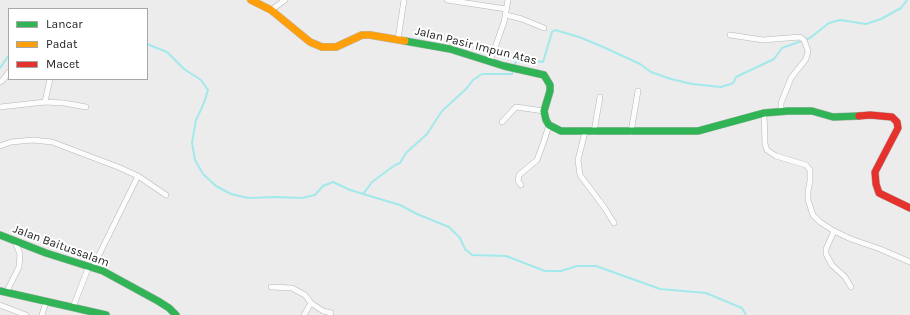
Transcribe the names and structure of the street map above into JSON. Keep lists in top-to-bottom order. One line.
{"streets":{"street":["Jalan Pasir Impun Atas","Jalan Baitussalam"]},"legend":["Lancar","Padat","Macet"]}
